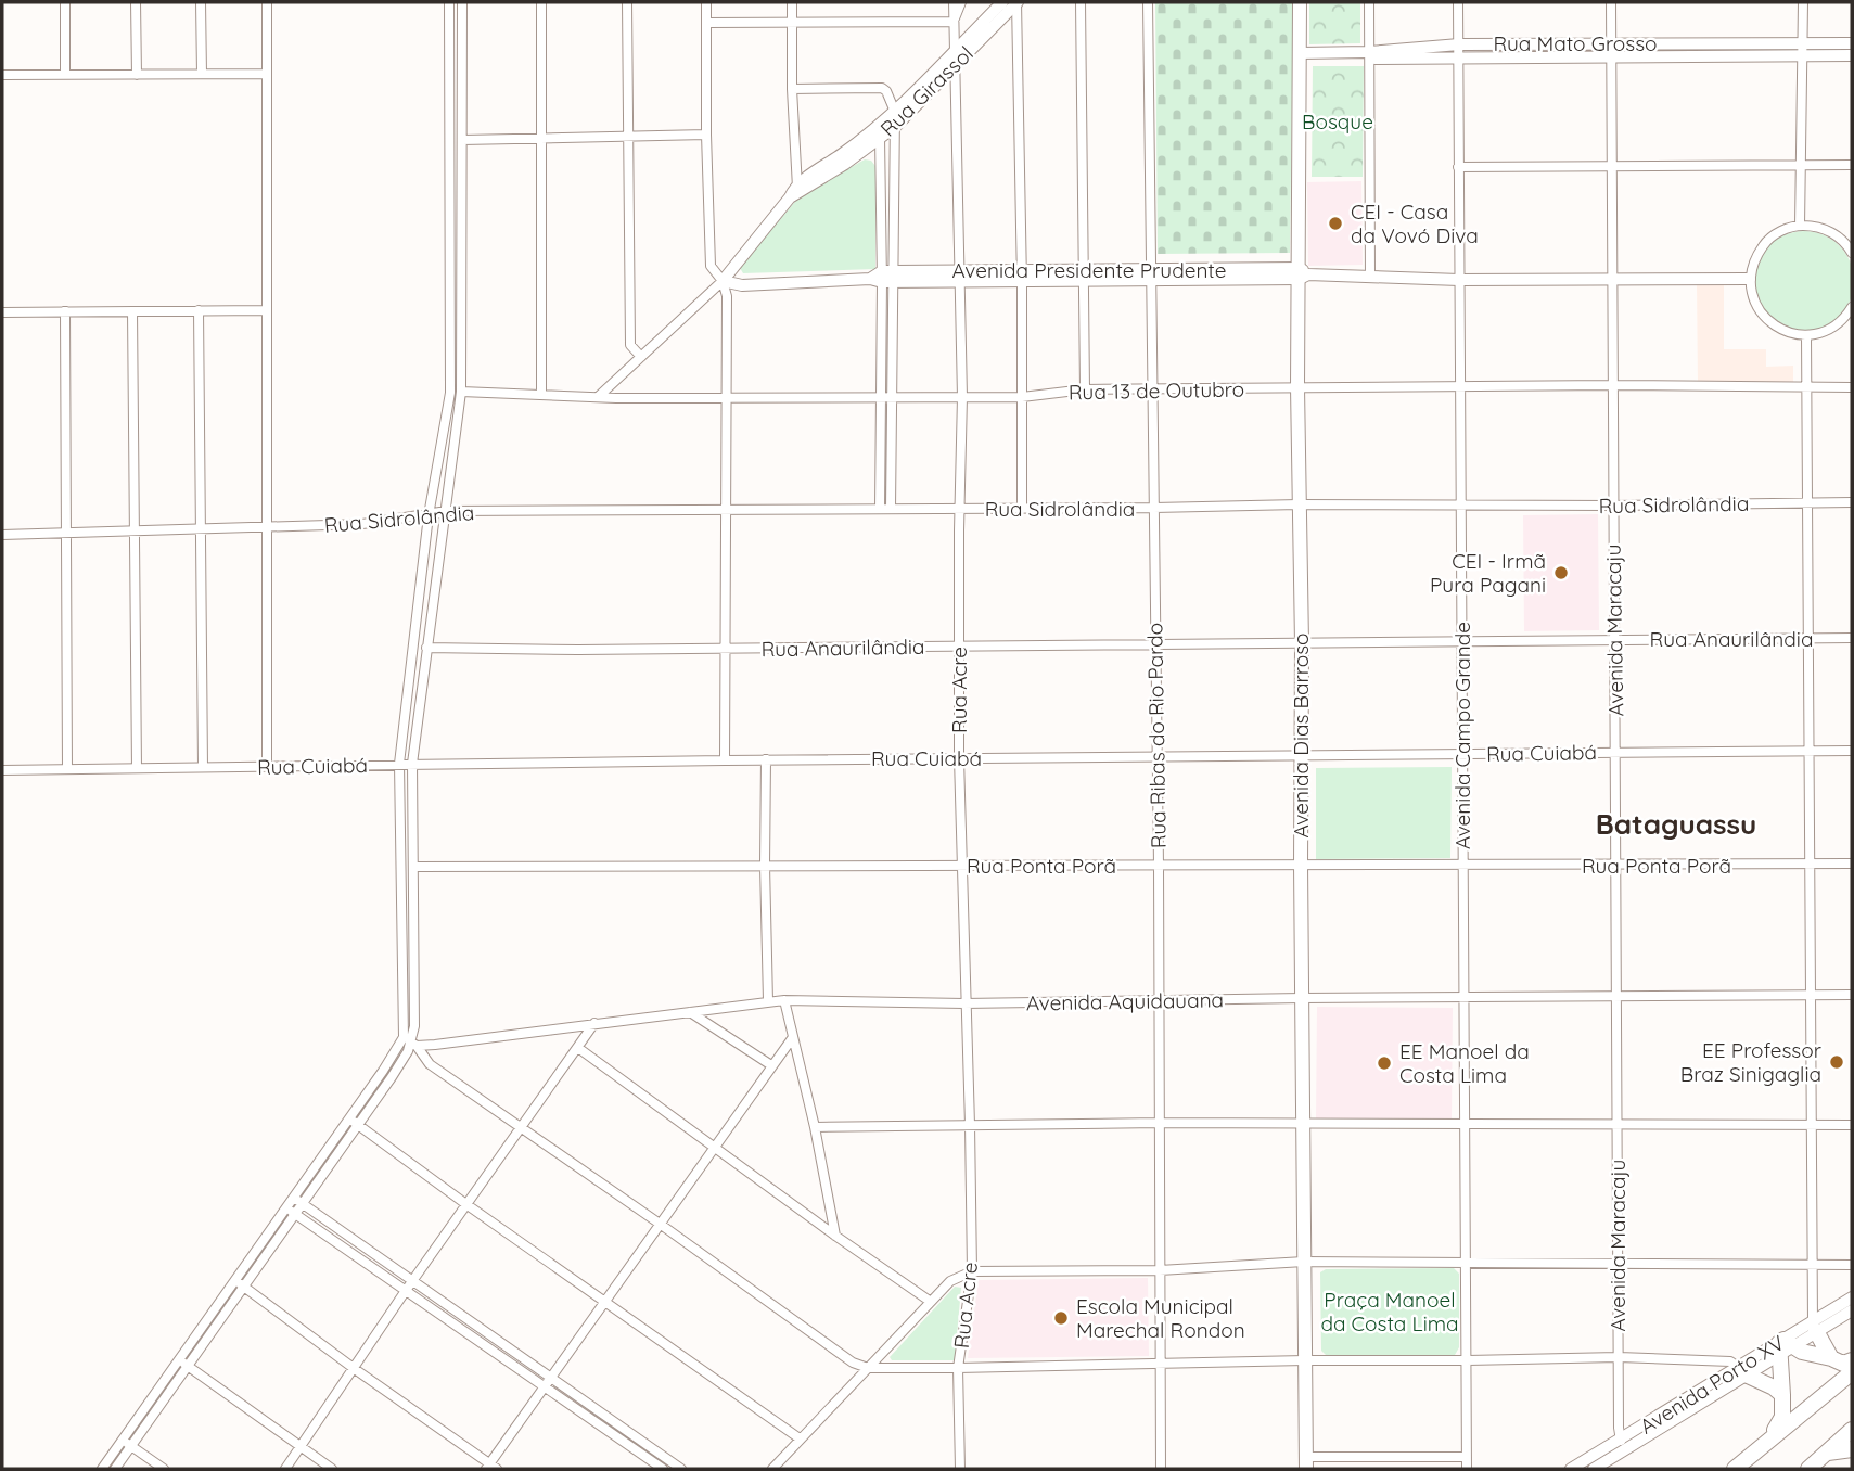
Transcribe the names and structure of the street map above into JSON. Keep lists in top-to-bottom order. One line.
{"streets":{"main road":["Avenida Dias Barroso"],"street":["Rua Mato Grosso","Rua Girassol","Avenida Presidente Prudente","Rua 13 de Outubro","Rua Sidrolândia","Avenida Maracaju","Rua Anaurilândia","Rua Acre","Rua Ribas do Rio Pardo","Avenida Campo Grande","Rua Cuiabá","Rua Ponta Porã","Avenida Aquidauana","Avenida Porto XV"]},"crossings":[["Rua Mato Grosso","Avenida Maracaju"],["Rua Mato Grosso","Avenida Dias Barroso"],["Rua Mato Grosso","Avenida Campo Grande"],["Rua Girassol","Avenida Presidente Prudente"],["Rua Girassol","Rua 13 de Outubro"],["Rua Girassol","Rua Acre"],["Avenida Presidente Prudente","Avenida Maracaju"],["Avenida Presidente Prudente","Rua Acre"],["Avenida Presidente Prudente","Rua Ribas do Rio Pardo"],["Avenida Presidente Prudente","Avenida Dias Barroso"],["Avenida Presidente Prudente","Avenida Campo Grande"],["Rua 13 de Outubro","Avenida Maracaju"],["Rua 13 de Outubro","Rua Acre"],["Rua 13 de Outubro","Rua Ribas do Rio Pardo"],["Rua 13 de Outubro","Avenida Dias Barroso"],["Rua 13 de Outubro","Avenida Campo Grande"],["Rua Sidrolândia","Avenida Maracaju"],["Rua Sidrolândia","Rua Acre"],["Rua Sidrolândia","Rua Ribas do Rio Pardo"],["Rua Sidrolândia","Avenida Dias Barroso"],["Rua Sidrolândia","Avenida Campo Grande"],["Avenida Maracaju","Rua Anaurilândia"],["Avenida Maracaju","Rua Cuiabá"],["Avenida Maracaju","Rua Ponta Porã"],["Avenida Maracaju","Avenida Aquidauana"],["Avenida Maracaju","Avenida Porto XV"],["Rua Anaurilândia","Rua Acre"],["Rua Anaurilândia","Rua Ribas do Rio Pardo"],["Rua Anaurilândia","Avenida Dias Barroso"],["Rua Anaurilândia","Avenida Campo Grande"],["Rua Acre","Rua Cuiabá"],["Rua Acre","Rua Ponta Porã"],["Rua Acre","Avenida Aquidauana"],["Rua Ribas do Rio Pardo","Rua Cuiabá"],["Rua Ribas do Rio Pardo","Rua Ponta Porã"],["Rua Ribas do Rio Pardo","Avenida Aquidauana"],["Avenida Dias Barroso","Rua Cuiabá"],["Avenida Dias Barroso","Rua Ponta Porã"],["Avenida Dias Barroso","Avenida Aquidauana"],["Avenida Campo Grande","Rua Cuiabá"],["Avenida Campo Grande","Rua Ponta Porã"],["Avenida Campo Grande","Avenida Aquidauana"]],"districts":["Bataguassu"],"parks":["Bosque","Praça Manoel da Costa Lima"],"places":["CEI - Casa da Vovó Diva","CEI - Irmã Pura Pagani","EE Professor Braz Sinigaglia","EE Manoel da Costa Lima","Escola Municipal Marechal Rondon"]}
